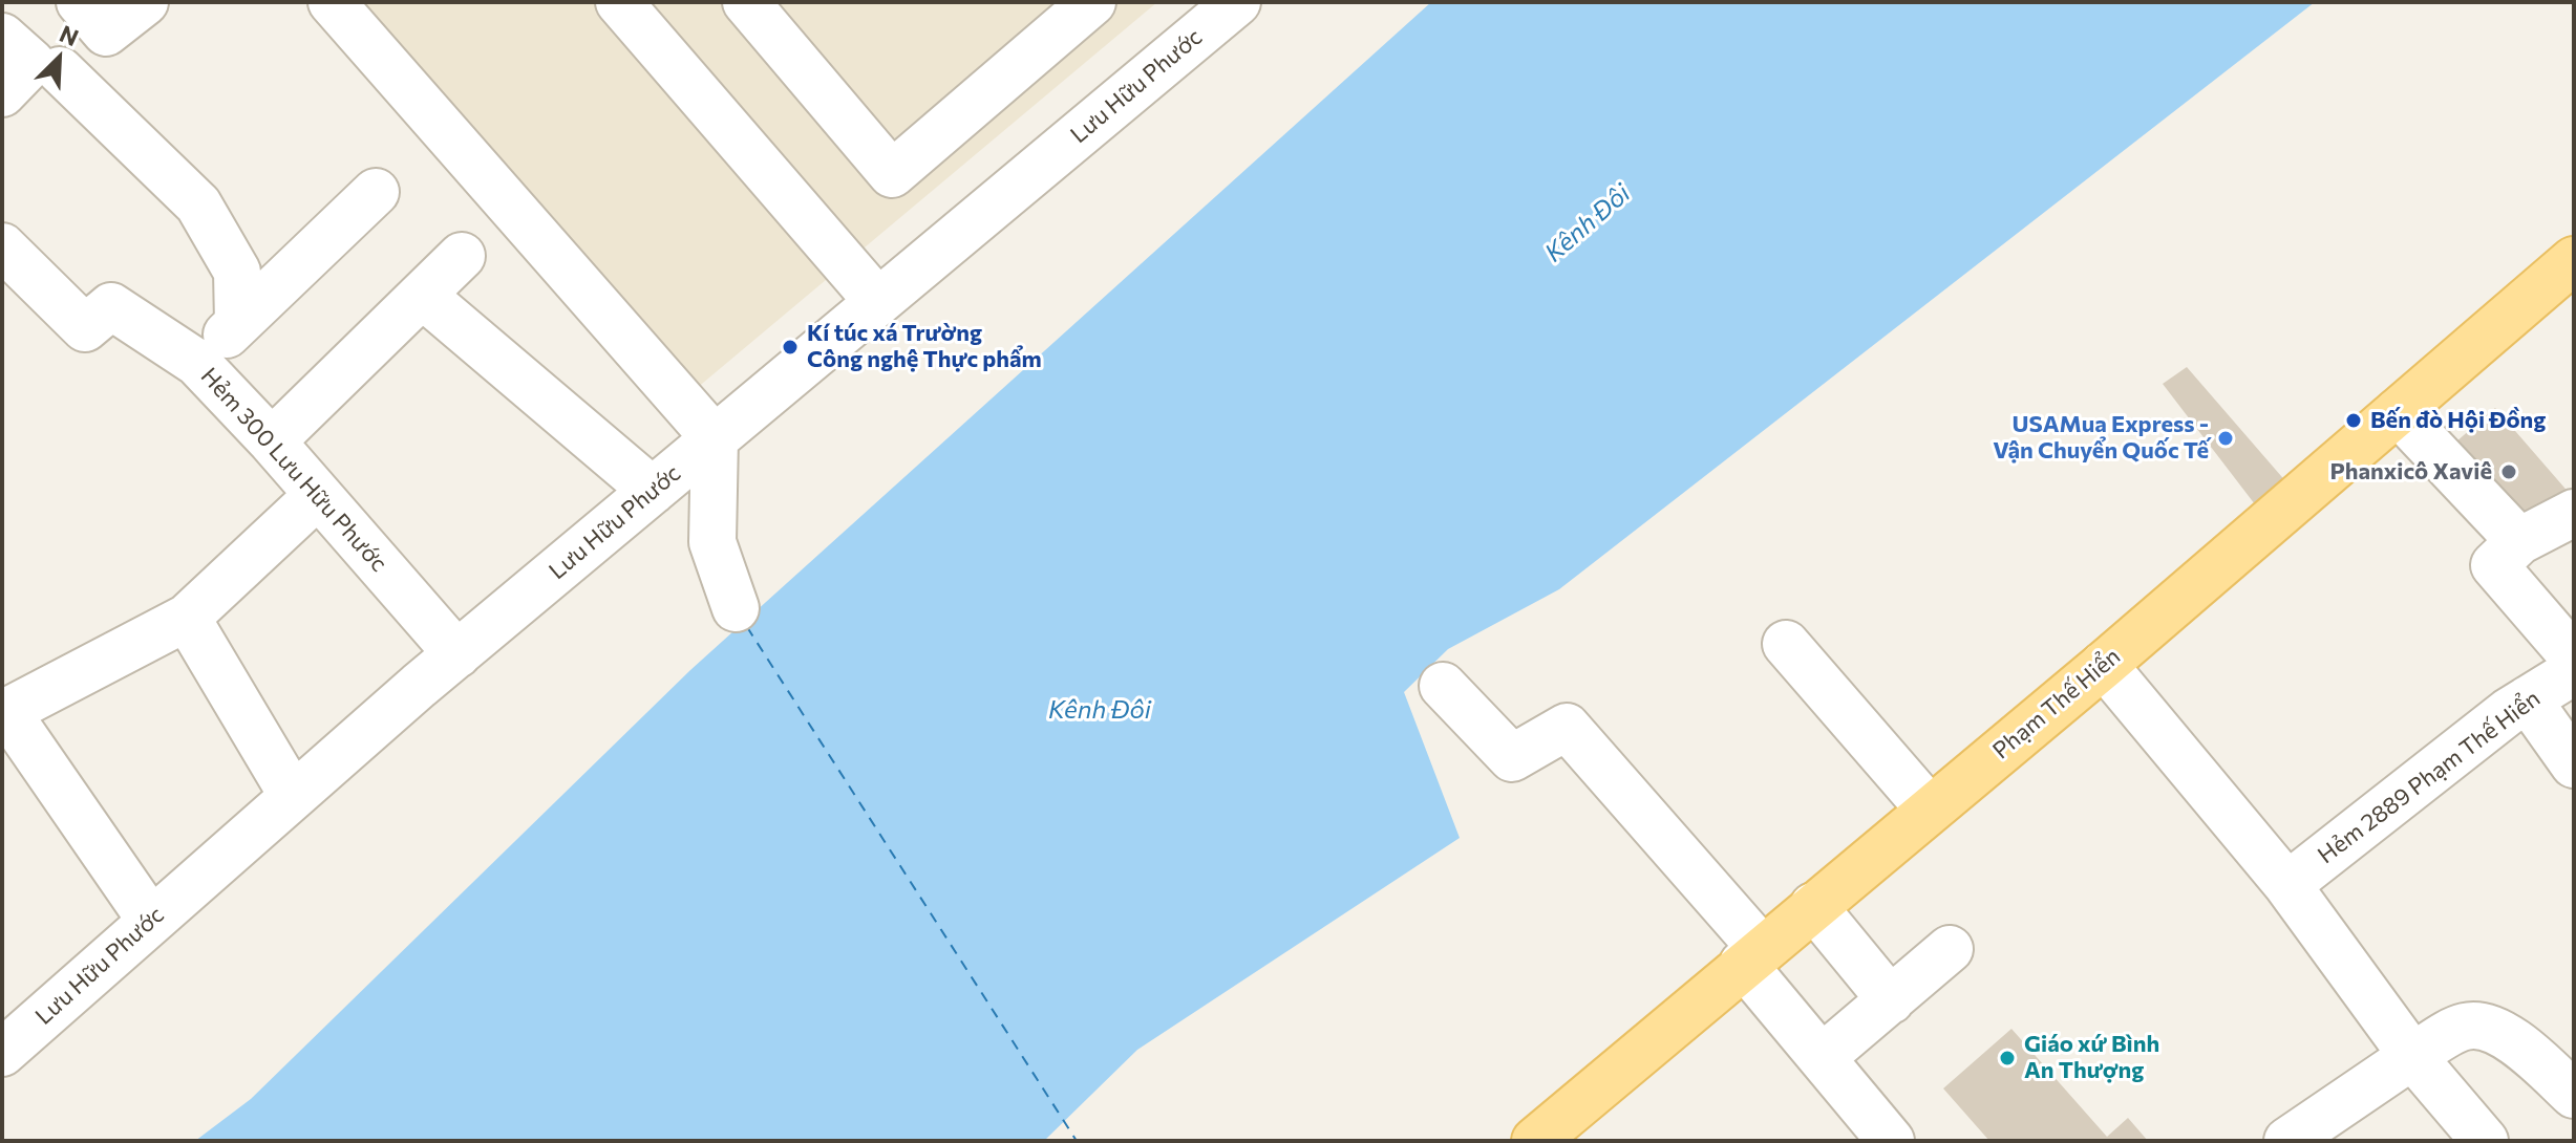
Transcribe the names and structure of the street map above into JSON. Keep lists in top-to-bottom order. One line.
{"streets":{"main road":["Phạm Thế Hiển"],"street":["Lưu Hữu Phước","Hẻm 300 Lưu Hữu Phước","Hẻm 2889 Phạm Thế Hiển"]},"crossings":[["Lưu Hữu Phước","Hẻm 300 Lưu Hữu Phước"]],"water":["Kênh Đôi"],"places":["Kí túc xá Trường Công nghệ Thực phẩm","Bến đò Hội Đồng","USAMua Express - Vận Chuyển Quốc Tế","Phanxicô Xaviê","Giáo xứ Bình An Thượng"],"north":"top right"}
